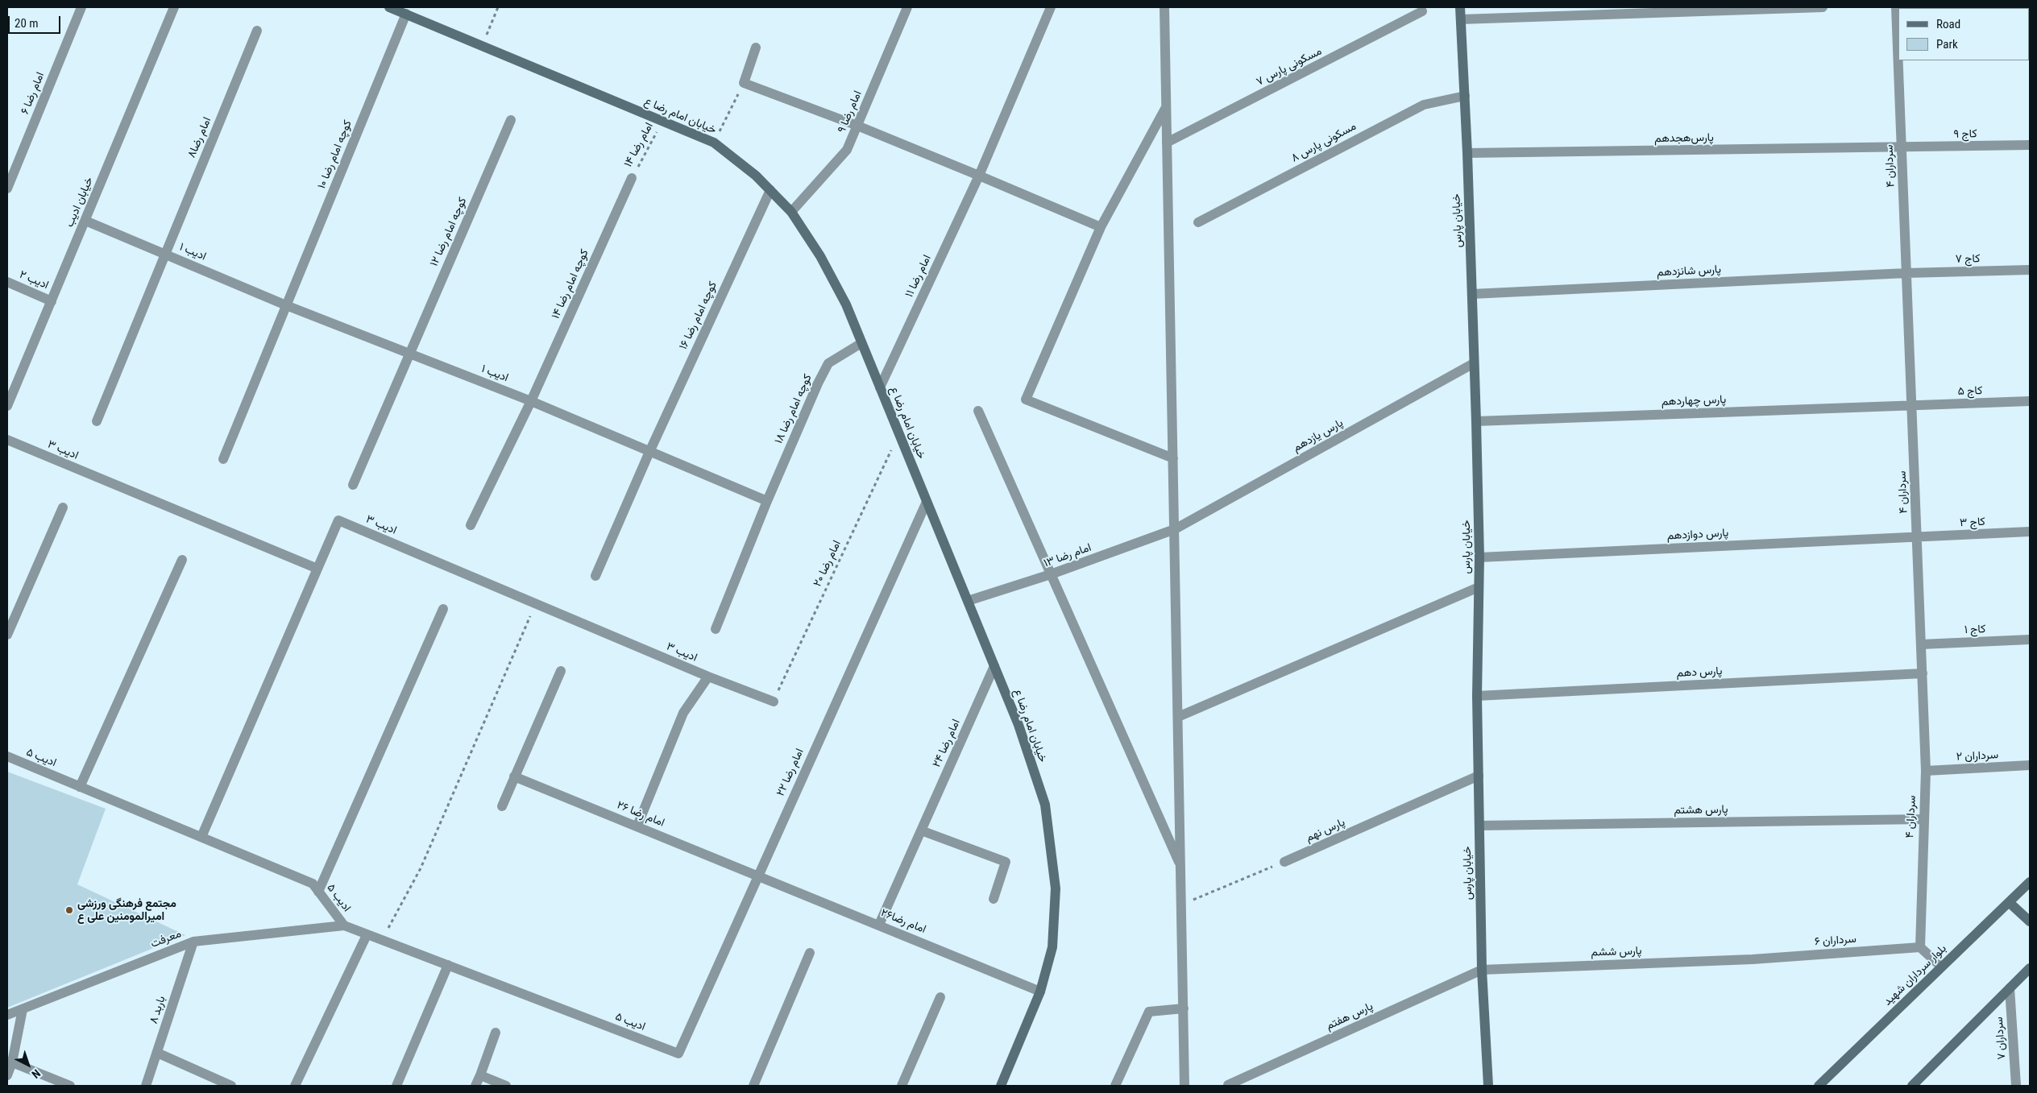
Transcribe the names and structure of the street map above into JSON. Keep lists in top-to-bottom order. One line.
{"streets":{"main road":["خیابان امام رضا ع","خیابان پارس","بلوار سرداران شهید"],"street":["مسکونی ‌پارس ۷","امام رضا ۶","امام رضا ۹","کاج ۹","امام رضا۸","پارس‌‌هجدهم","مسکونی پارس ۸","کوچه امام رضا ۱۰","سرداران ۴","خیابان ادیب","کوچه امام رضا ۱۲","ادیب ۱","کاج ۷","پارس‌‌ شانزدهم","امام رضا ۱۱","ادیب ۲","کوچه امام رضا ۱۴","کوچه امام رضا ۱۶","کاج ۵","پارس‌‌ چهاردهم","کوچه امام رضا ۱۸","پارس‌‌ یازدهم","ادیب ۳","کاج ۳","پارس‌‌ دوازدهم","امام رضا ۱۳","کاج ۱","پارس‌‌ دهم","امام رضا ۲۴","سرداران ۲","ادیب ۵","امام رضا ۲۲","پارس‌‌ هشتم","امام رضا ۲۶","پارس‌‌ نهم","امام رضا۲۶","معرفت","سرداران ۶","پارس‌‌ ششم","باربد ۸","پارس‌‌ هفتم","سرداران ۷"],"path":["امام رضا ۱۴","امام رضا ۲۰"]},"crossings":[["امام رضا ۹","خیابان امام رضا ع"],["خیابان امام رضا ع","امام رضا ۱۴"],["خیابان امام رضا ع","کوچه امام رضا ۱۰"],["خیابان امام رضا ع","امام رضا ۱۱"],["خیابان امام رضا ع","کوچه امام رضا ۱۶"],["خیابان امام رضا ع","کوچه امام رضا ۱۸"],["خیابان امام رضا ع","امام رضا ۱۳"],["خیابان امام رضا ع","امام رضا ۲۰"],["خیابان امام رضا ع","امام رضا ۲۴"],["خیابان امام رضا ع","امام رضا ۲۲"],["خیابان امام رضا ع","امام رضا۲۶"],["کاج ۹","پارس‌‌هجدهم"],["کاج ۹","سرداران ۴"],["امام رضا۸","ادیب ۱"],["پارس‌‌هجدهم","سرداران ۴"],["پارس‌‌هجدهم","خیابان پارس"],["مسکونی پارس ۸","خیابان پارس"],["امام رضا ۱۴","کوچه امام رضا ۱۴"],["کوچه امام رضا ۱۰","ادیب ۱"],["سرداران ۴","کاج ۷"],["سرداران ۴","پارس‌‌ شانزدهم"],["سرداران ۴","کاج ۵"],["سرداران ۴","پارس‌‌ چهاردهم"],["سرداران ۴","کاج ۳"],["سرداران ۴","پارس‌‌ دوازدهم"],["سرداران ۴","کاج ۱"],["سرداران ۴","پارس‌‌ دهم"],["سرداران ۴","سرداران ۲"],["سرداران ۴","پارس‌‌ هشتم"],["سرداران ۴","سرداران ۶"],["خیابان ادیب","ادیب ۱"],["خیابان ادیب","ادیب ۲"],["خیابان پارس","پارس‌‌ شانزدهم"],["خیابان پارس","پارس‌‌ چهاردهم"],["خیابان پارس","پارس‌‌ یازدهم"],["خیابان پارس","پارس‌‌ دوازدهم"],["خیابان پارس","پارس‌‌ دهم"],["خیابان پارس","پارس‌‌ هشتم"],["خیابان پارس","پارس‌‌ نهم"],["خیابان پارس","پارس‌‌ ششم"],["خیابان پارس","پارس‌‌ هفتم"],["کوچه امام رضا ۱۲","ادیب ۱"],["ادیب ۱","کوچه امام رضا ۱۴"],["ادیب ۱","کوچه امام رضا ۱۶"],["ادیب ۱","کوچه امام رضا ۱۸"],["کاج ۷","پارس‌‌ شانزدهم"],["کاج ۵","پارس‌‌ چهاردهم"],["پارس‌‌ یازدهم","امام رضا ۱۳"],["ادیب ۳","امام رضا ۲۰"],["کاج ۳","پارس‌‌ دوازدهم"],["امام رضا ۲۴","امام رضا۲۶"],["ادیب ۵","امام رضا ۲۲"],["ادیب ۵","معرفت"],["امام رضا ۲۲","امام رضا ۲۶"],["امام رضا ۲۲","امام رضا۲۶"],["امام رضا ۲۶","امام رضا۲۶"],["معرفت","باربد ۸"],["سرداران ۶","پارس‌‌ ششم"],["پارس‌‌ ششم","پارس‌‌ هفتم"]],"places":["مجتمع فرهنگی ورزشی امیرالمومنین علی ‌ع"],"legend":["Road","Park"],"scale_bar":"20 m","north":"bottom right"}
